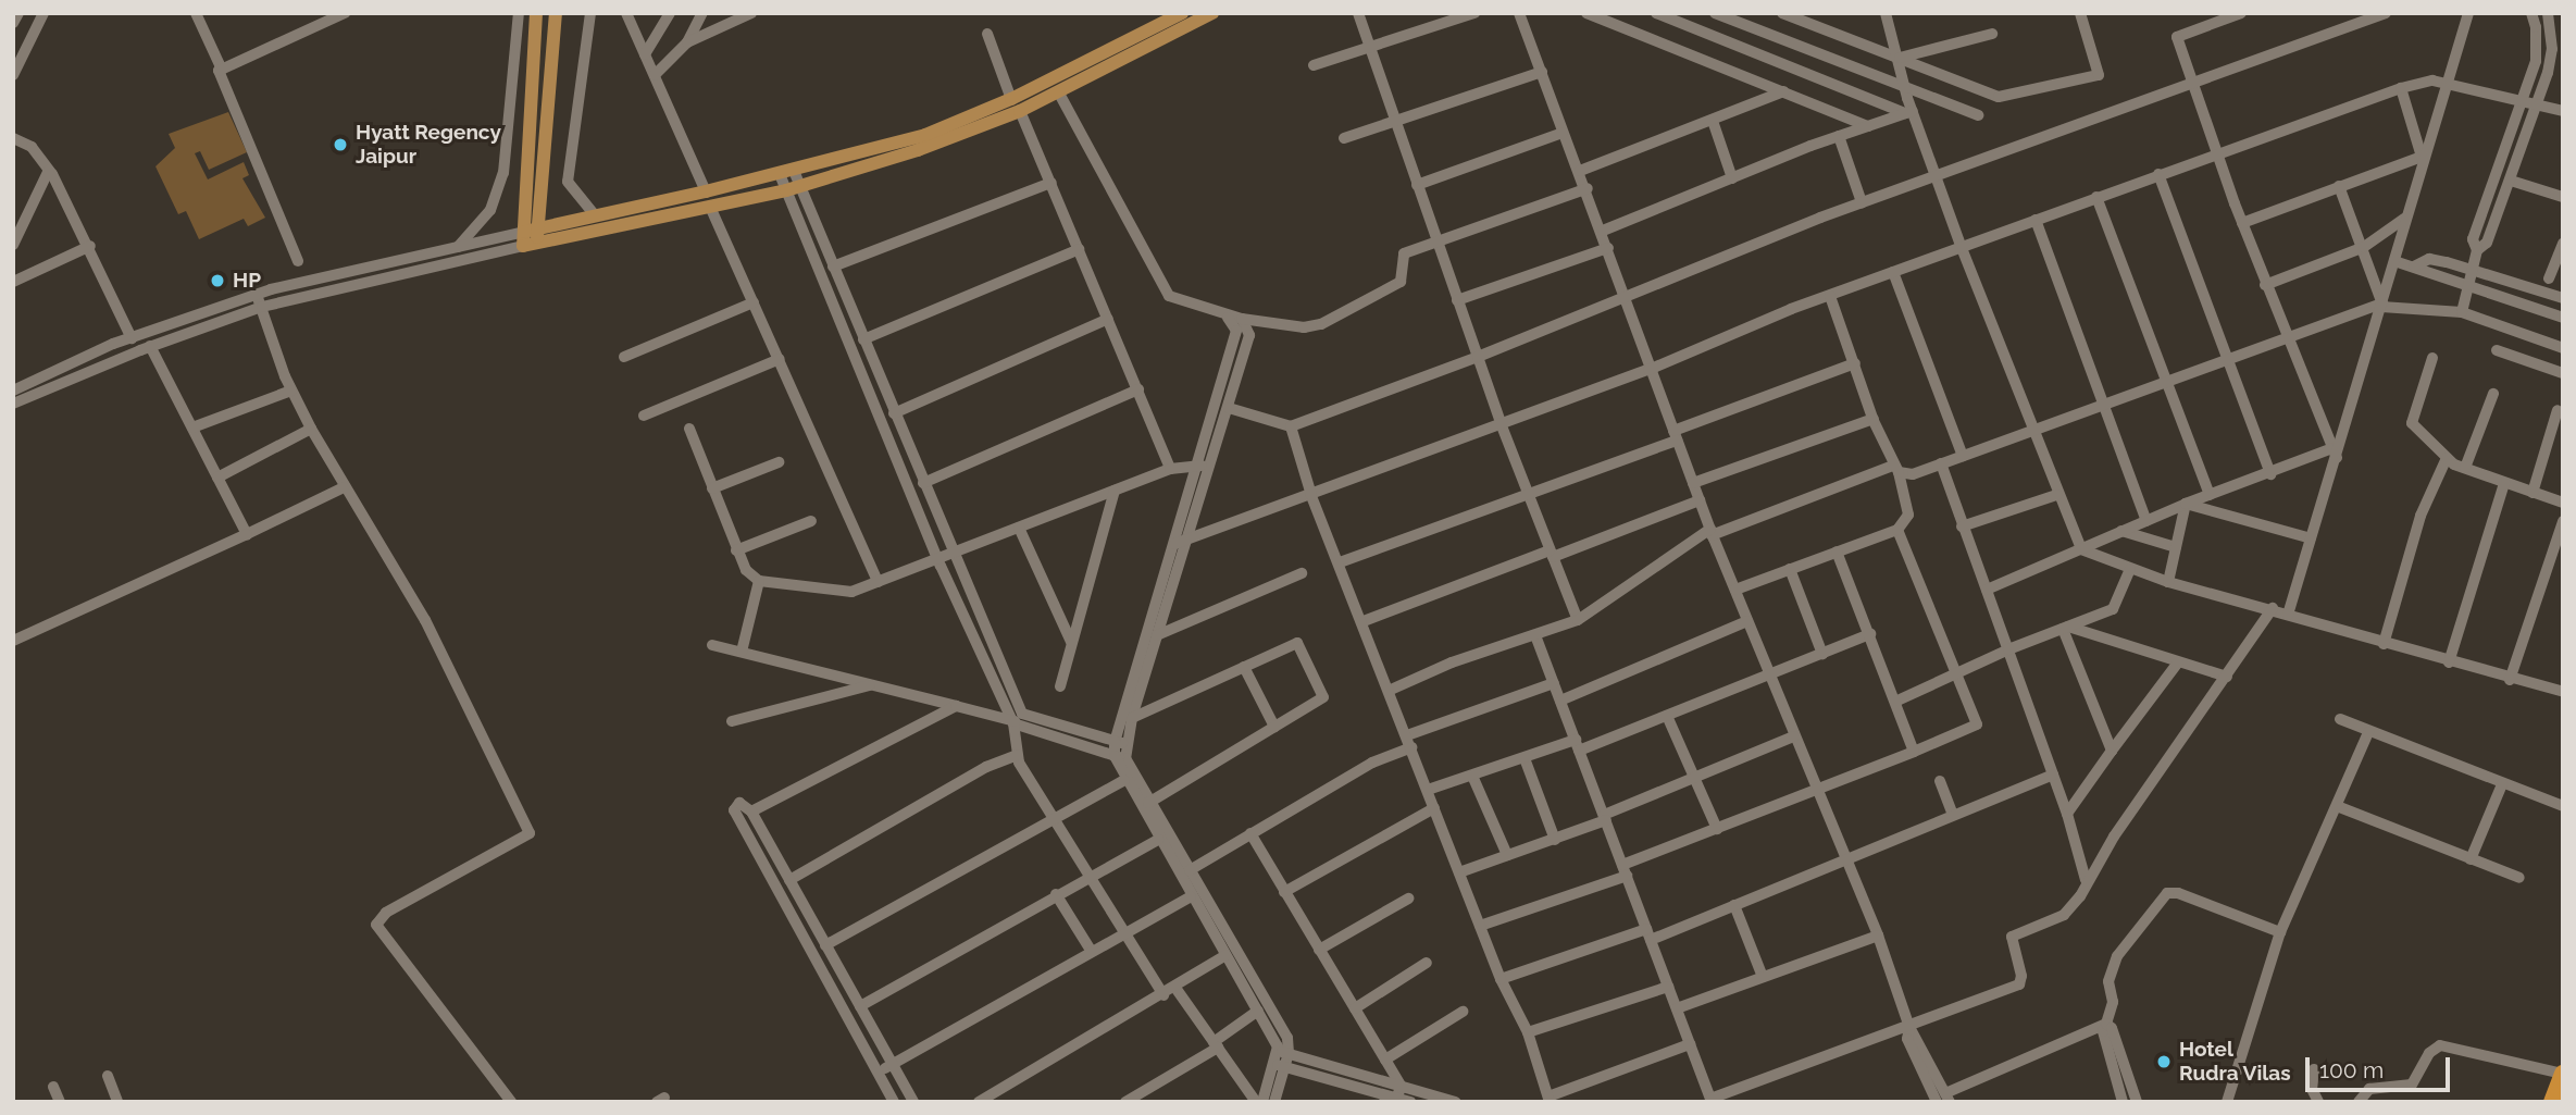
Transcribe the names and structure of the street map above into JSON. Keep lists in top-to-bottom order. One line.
{"places":["Hyatt Regency Jaipur","HP","Hotel Rudra Vilas"],"scale_bar":"100 m"}
